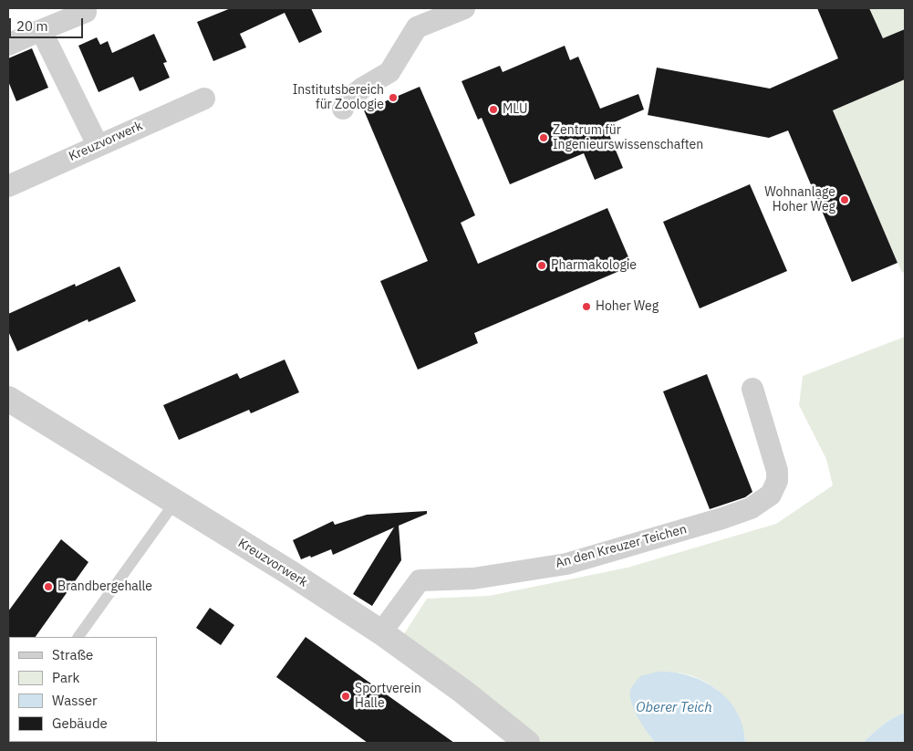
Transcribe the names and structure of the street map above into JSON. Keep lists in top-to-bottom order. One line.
{"streets":{"street":["Kreuzvorwerk","An den Kreuzer Teichen"]},"crossings":[["Kreuzvorwerk","An den Kreuzer Teichen"]],"water":["Oberer Teich"],"places":["Institutsbereich für Zoologie","MLU","Zentrum für Ingenieurswissenschaften","Wohnanlage Hoher Weg","Pharmakologie","Hoher Weg","Brandbergehalle","Sportverein Halle"],"legend":["Straße","Park","Wasser","Gebäude"],"scale_bar":"20 m"}
